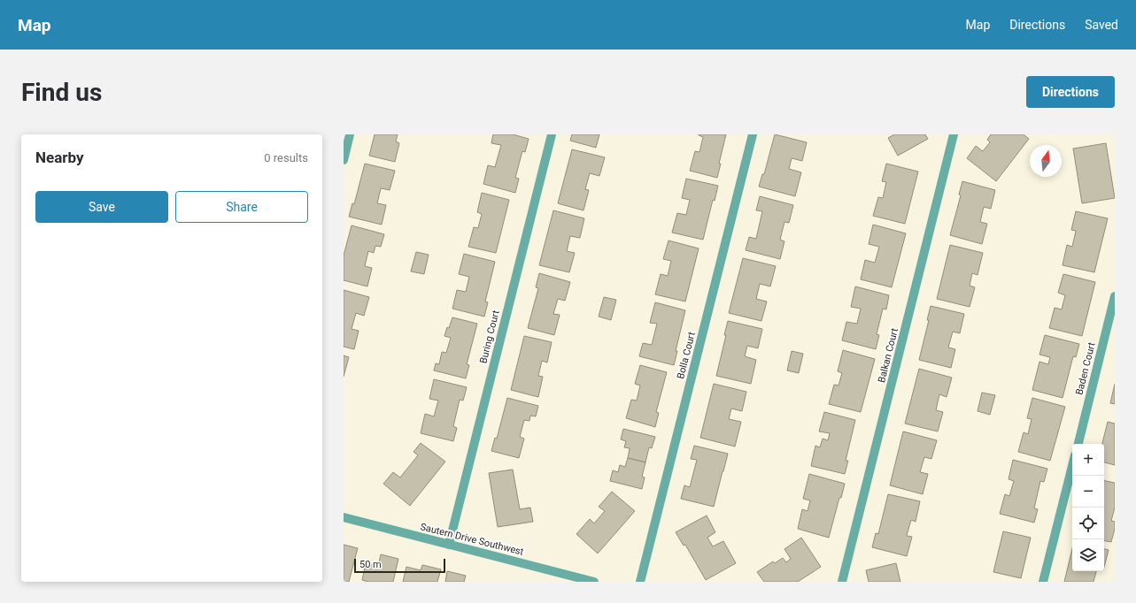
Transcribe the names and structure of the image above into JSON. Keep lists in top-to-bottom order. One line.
{"streets":{"street":["Buring Court","Bolla Court","Balkan Court","Baden Court","Sautern Drive Southwest"]},"crossings":[["Buring Court","Sautern Drive Southwest"]],"scale_bar":"50 m","north":"top","page":{"header":"Map","nav":["Map","Directions","Saved"],"buttons":["Directions",["Save","Share"]],"title":"Find us","heading":["Nearby","0 results"],"map_buttons":["+","−"],"scale":"50 m"}}
